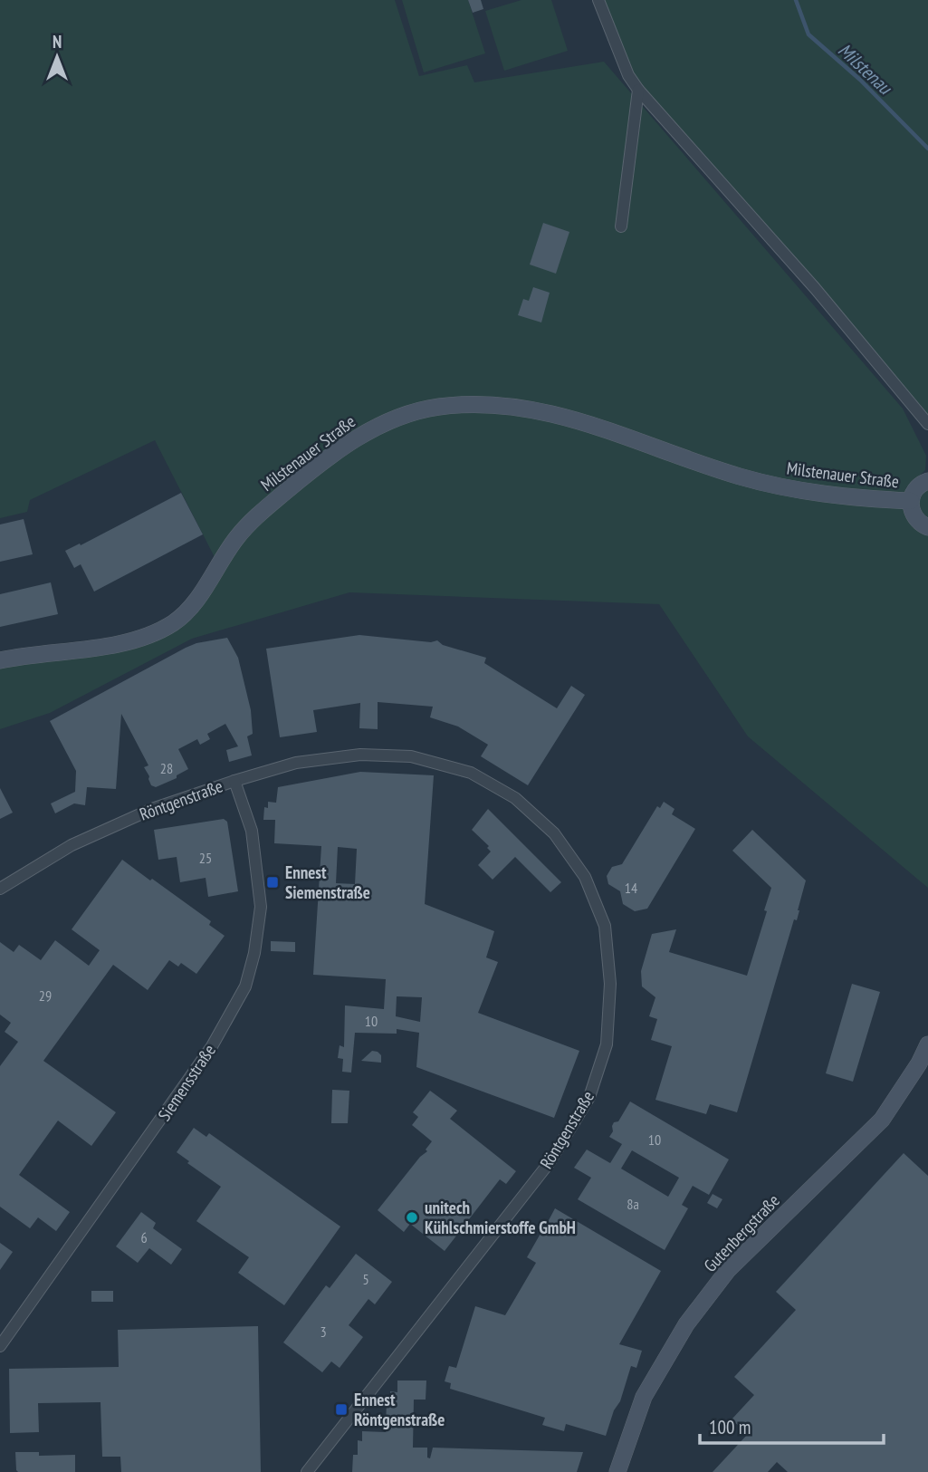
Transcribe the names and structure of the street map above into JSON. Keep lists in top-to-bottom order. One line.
{"streets":{"street":["Milstenauer Straße","Röntgenstraße","Siemensstraße","Gutenbergstraße"]},"crossings":[["Röntgenstraße","Siemensstraße"]],"water":["Milstenau"],"places":{"transit":["Ennest Siemenstraße","Ennest Röntgenstraße"],"other":["unitech Kühlschmierstoffe GmbH"]},"house_numbers":["28","25","14","29","10","10","8a","6","5","3"],"scale_bar":"100 m","north":"top"}
